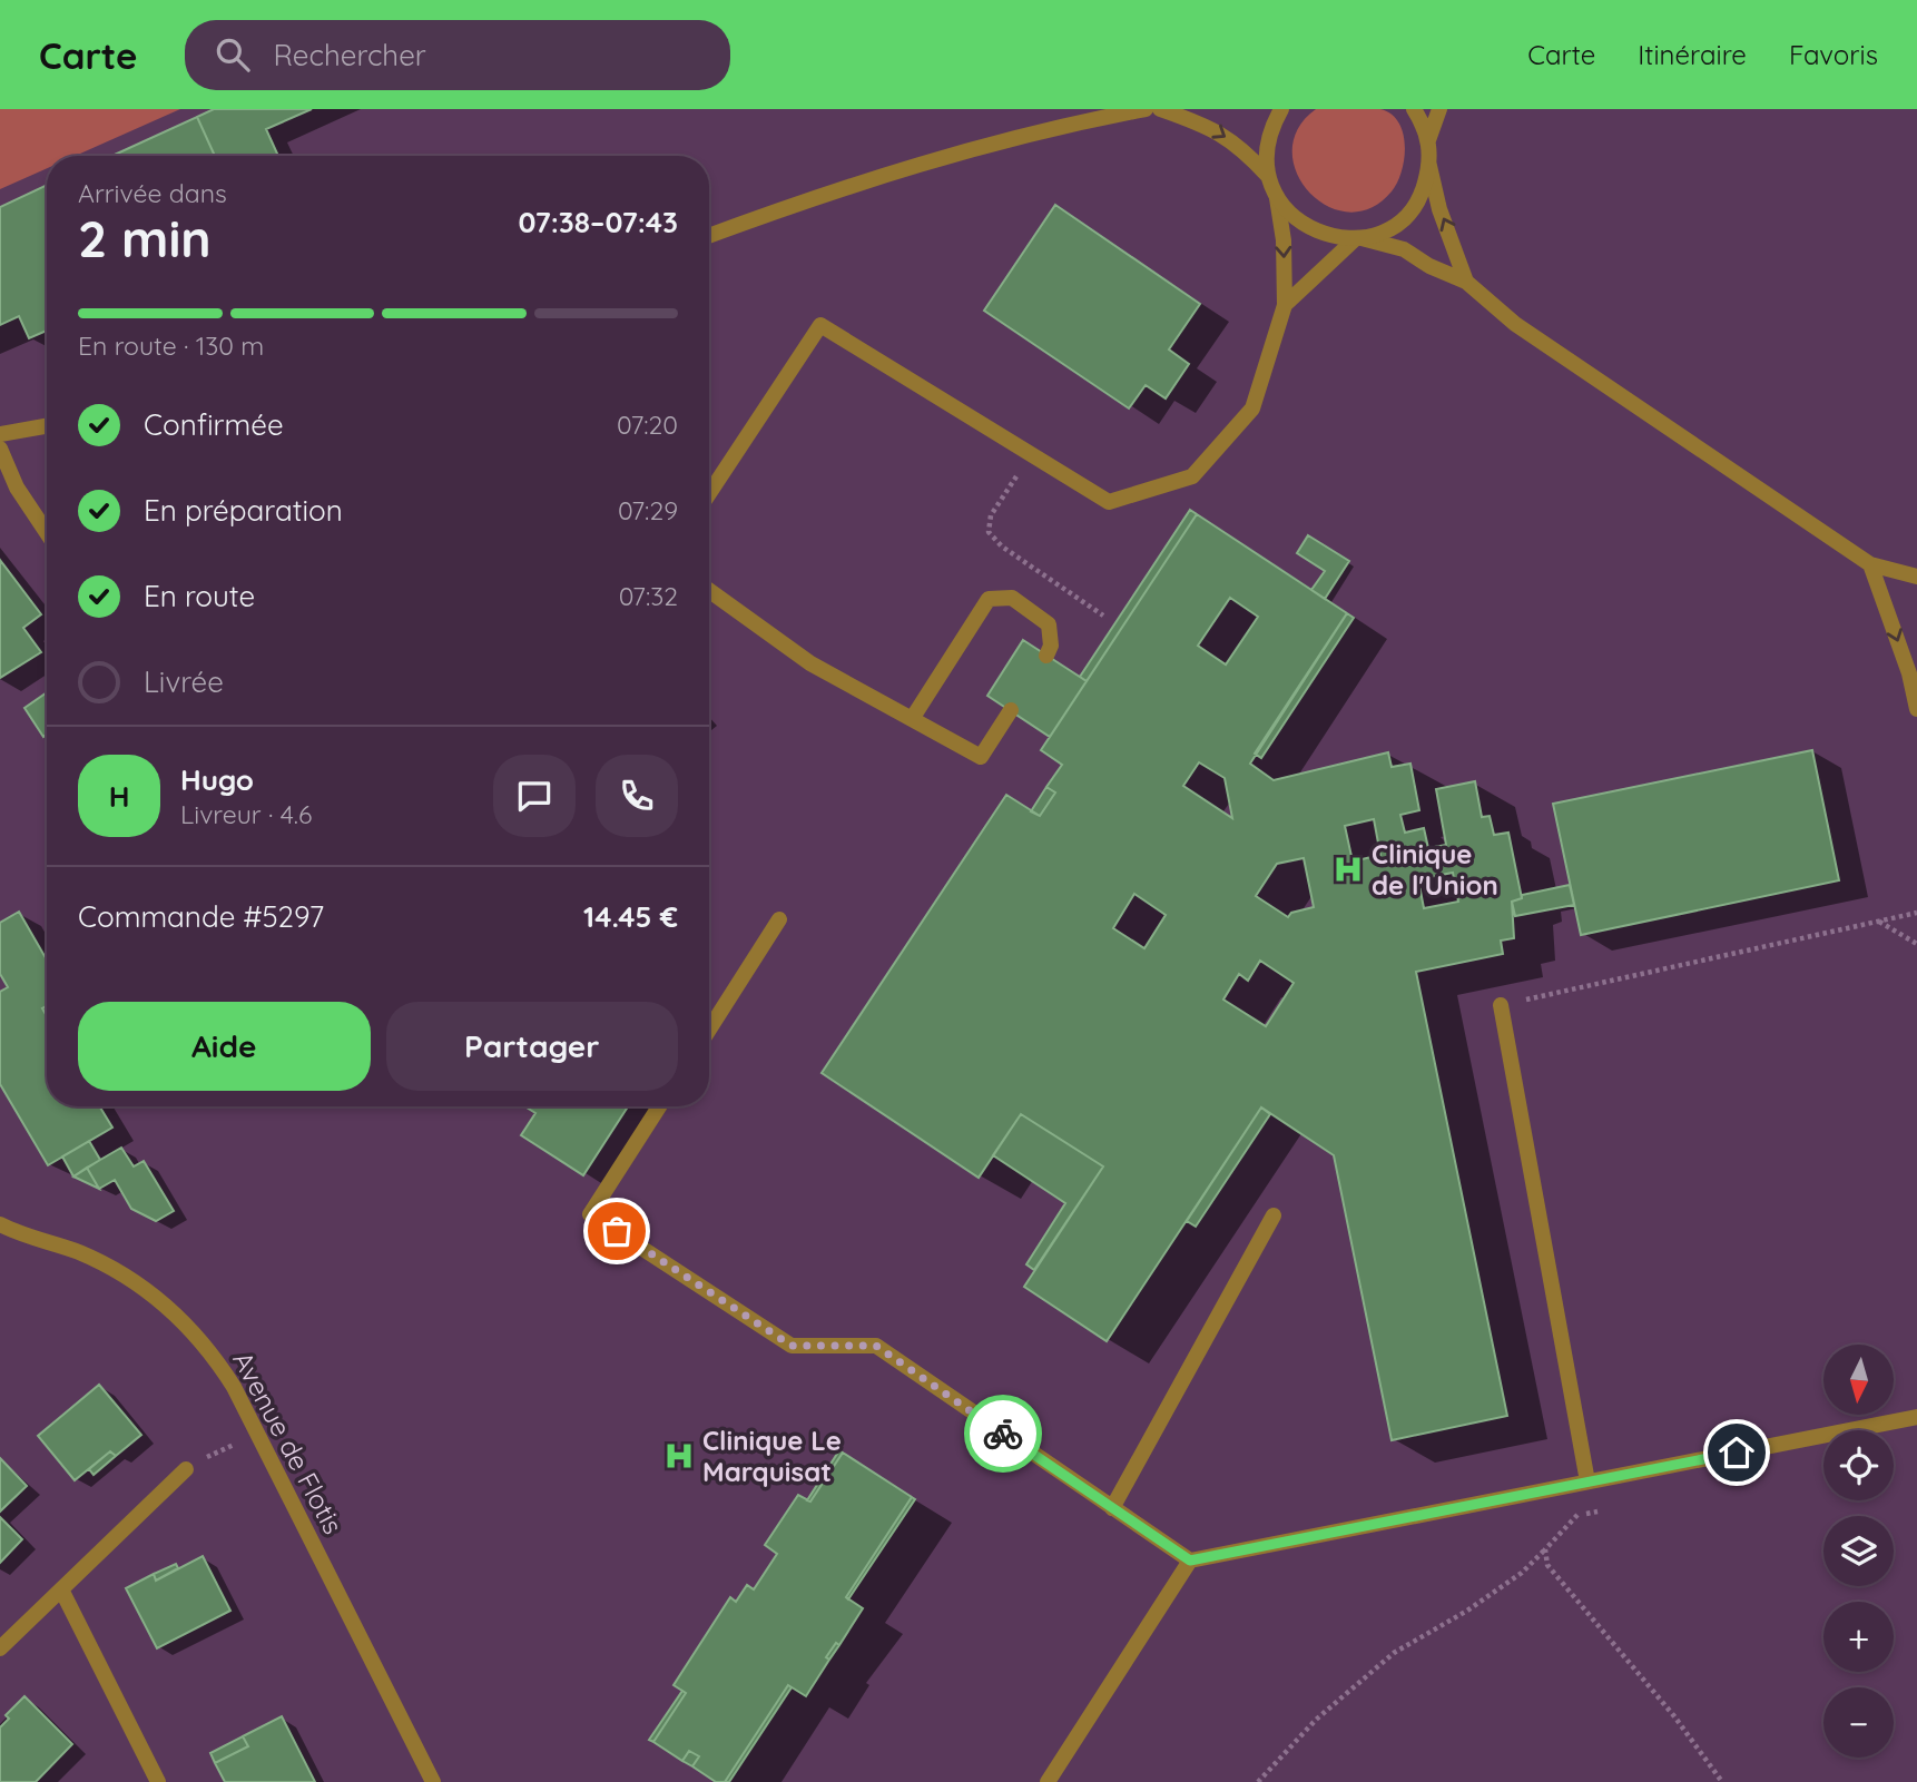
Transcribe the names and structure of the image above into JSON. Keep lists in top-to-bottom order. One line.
{"streets":{"street":["Avenue de Flotis"]},"places":{"hospital":["Clinique de l'Union","Clinique Le Marquisat"]},"north":"bottom","page":{"header":"Carte","search":"Rechercher","nav":["Carte","Itinéraire","Favoris"],"heading":["2 min","Arrivée dans","07:38–07:43"],"panel":["Hugo","Livreur · 4.6","Commande #5297","14.45 €"],"bar":"En route · 130 m","list":[["Confirmée","07:20"],["En préparation","07:29"],["En route","07:32"],"Livrée"],"round":"H","buttons":["Aide","Partager"],"map_buttons":["+","−"]}}
